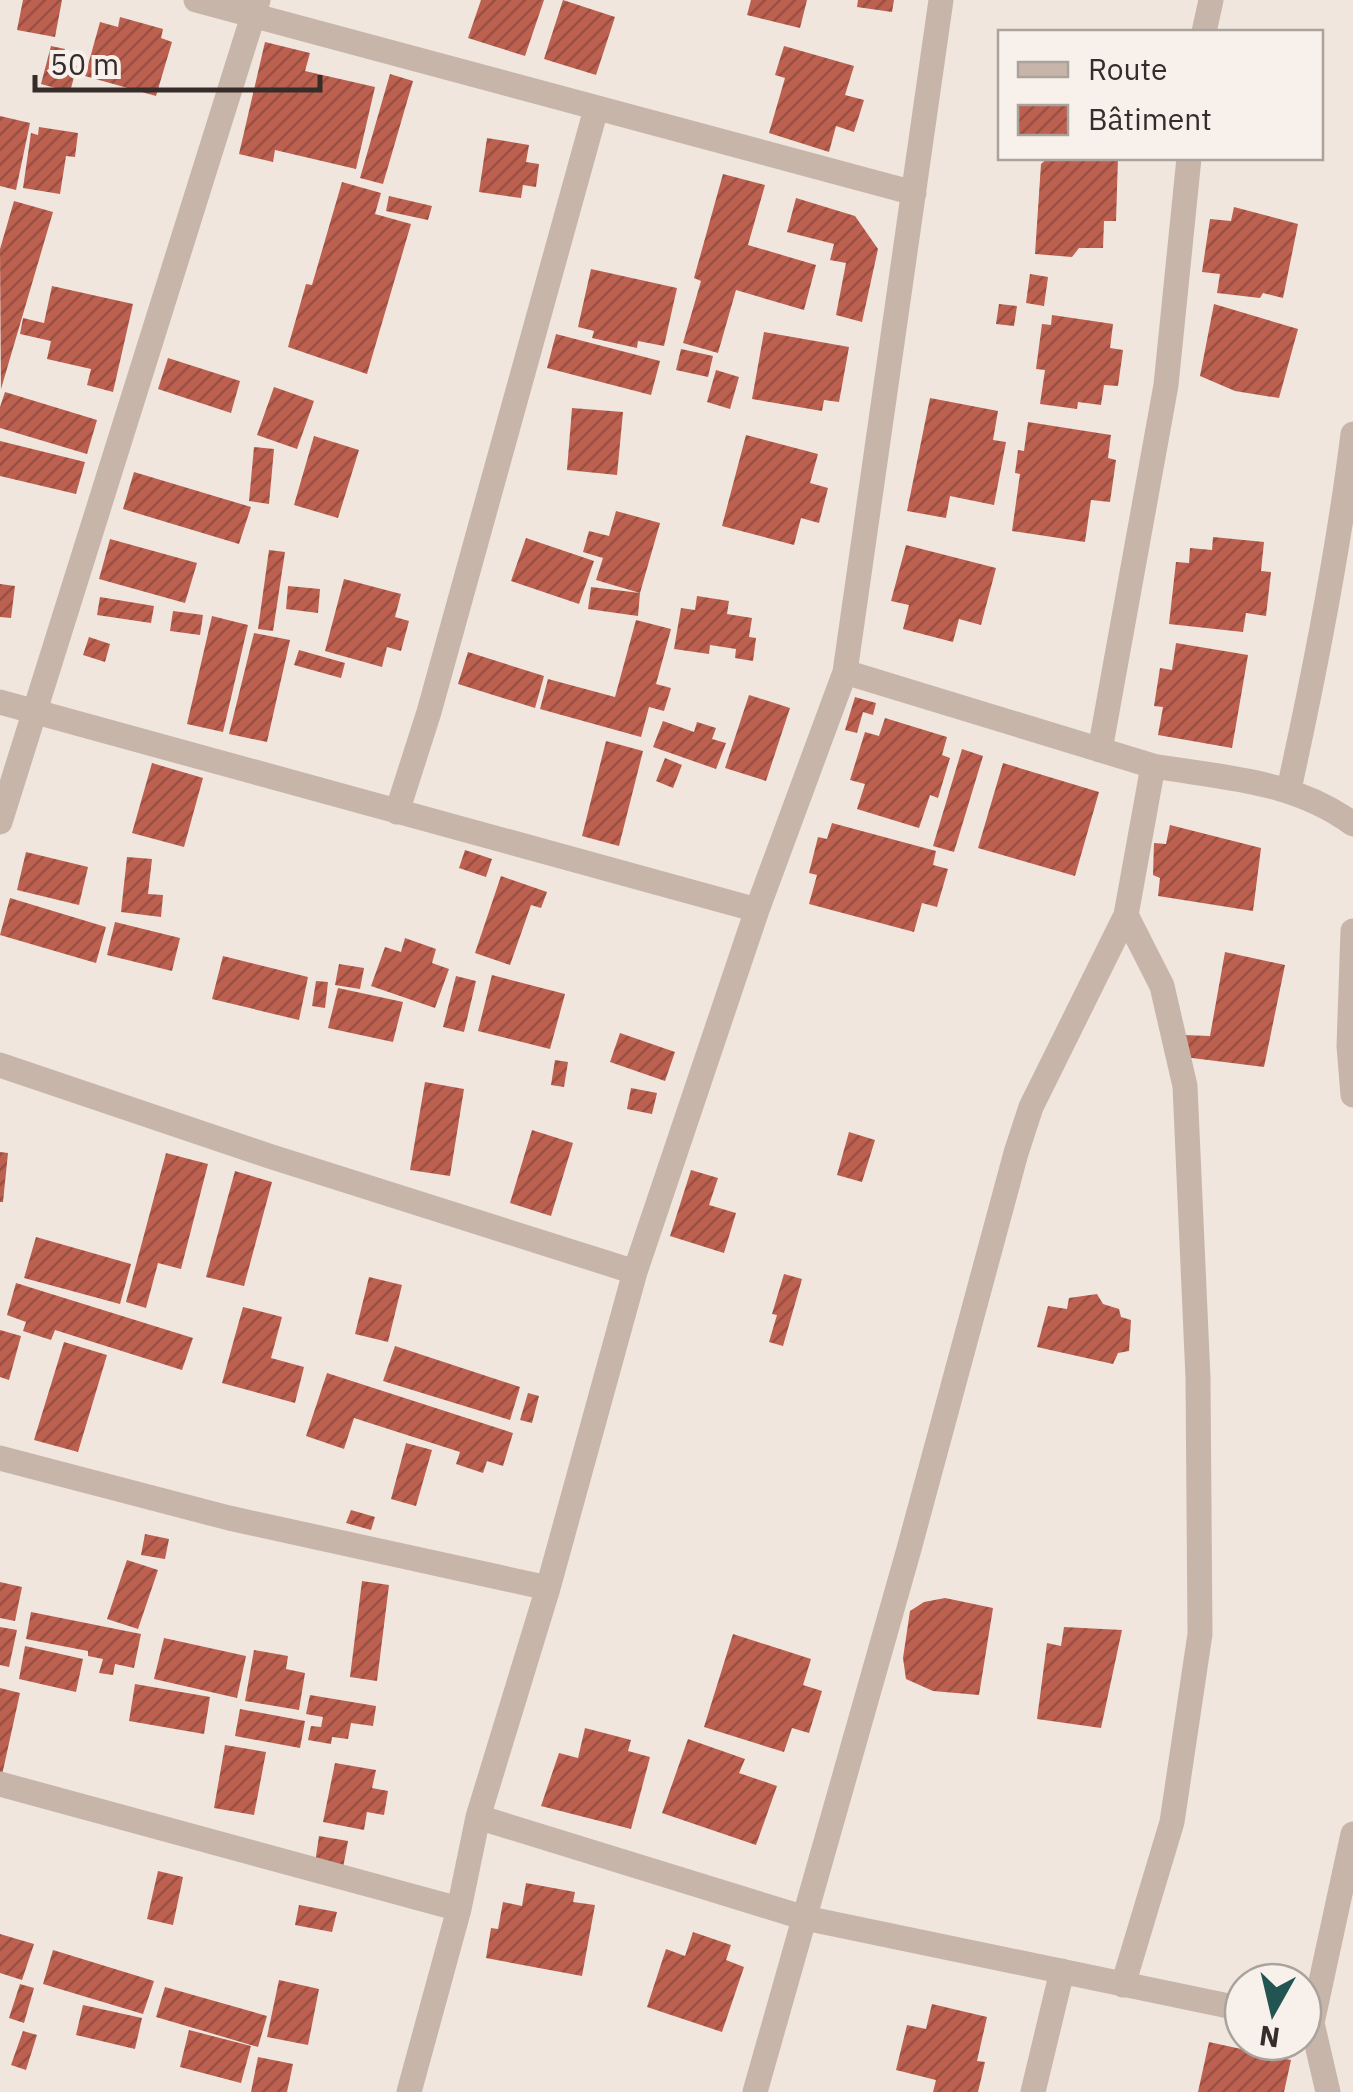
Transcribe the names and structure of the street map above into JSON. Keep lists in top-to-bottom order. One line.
{"legend":["Route","Bâtiment"],"scale_bar":"50 m","north":"bottom"}
